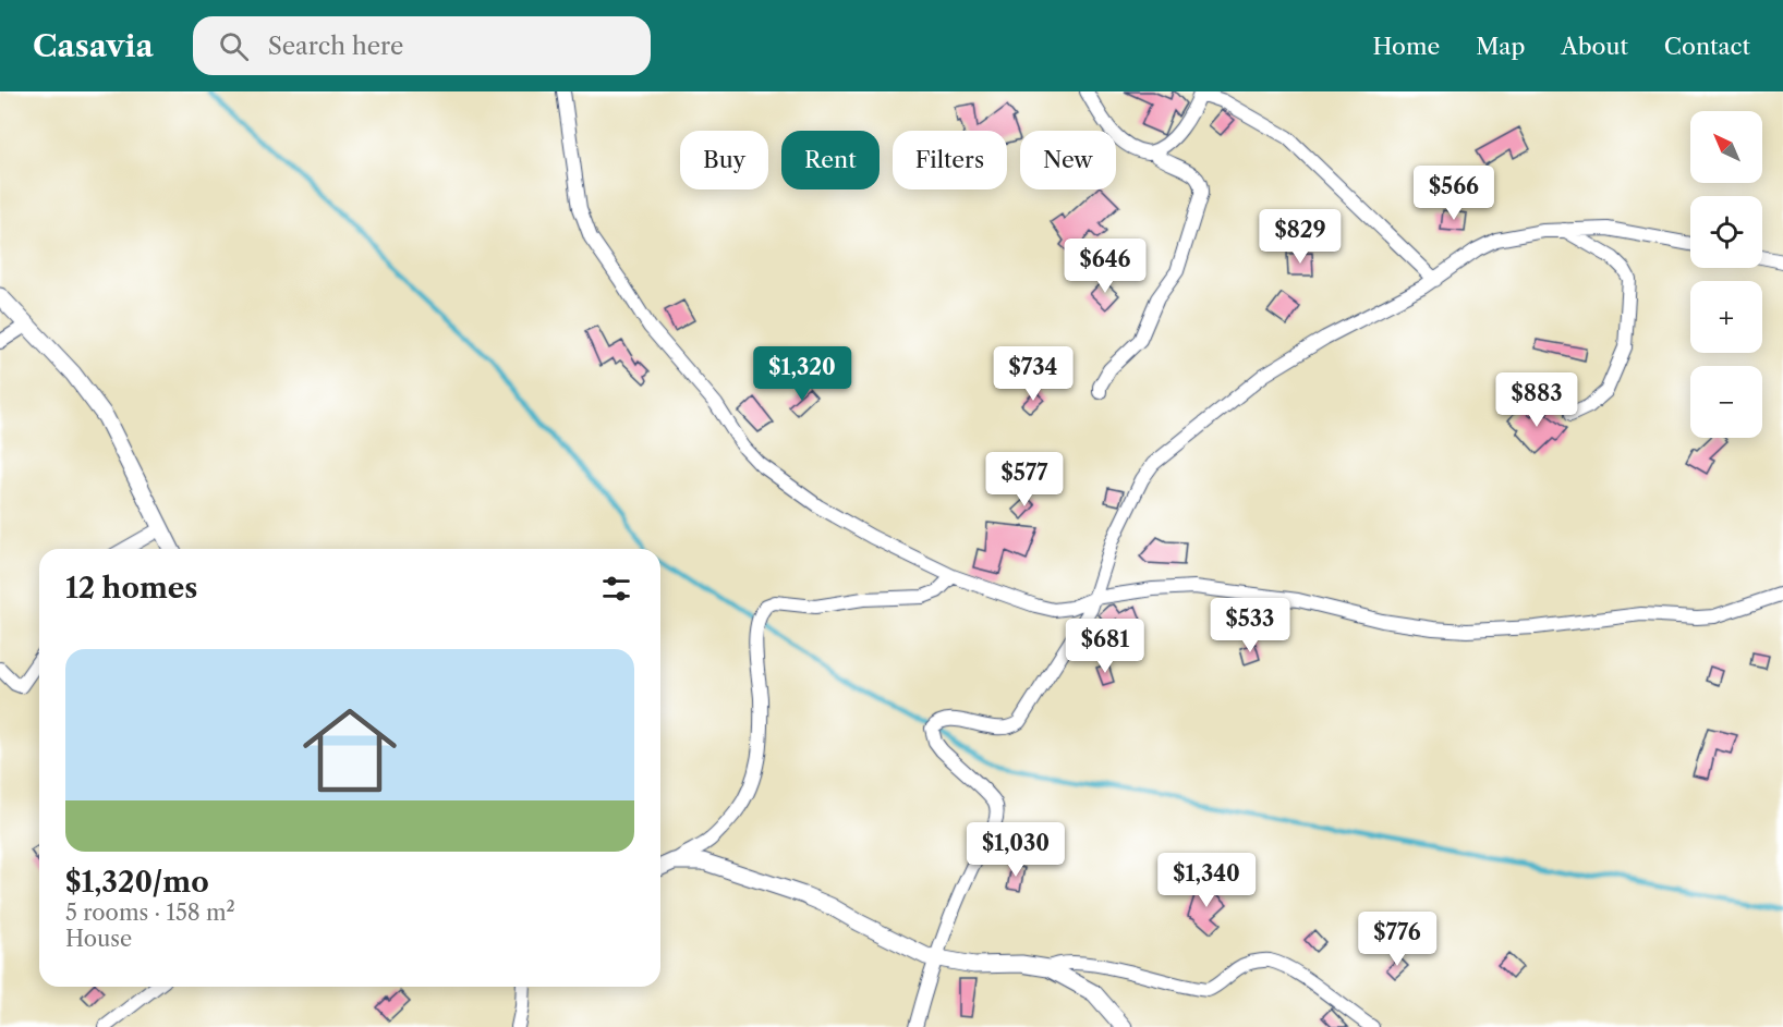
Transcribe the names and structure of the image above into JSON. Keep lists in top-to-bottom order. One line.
{"north":"top left","page":{"header":"Casavia","search":"Search here","nav":["Home","Map","About","Contact"],"map_buttons":["+","−"],"chip":["Buy","Rent","Filters","New"],"price":["$566","$829","$646","$1,320","$734","$883","$577","$533","$681","$1,030","$1,340","$776"],"heading":"12 homes","list":[{"name":"$1,320/mo","note":"5 rooms · 158 m² · House"}]}}
